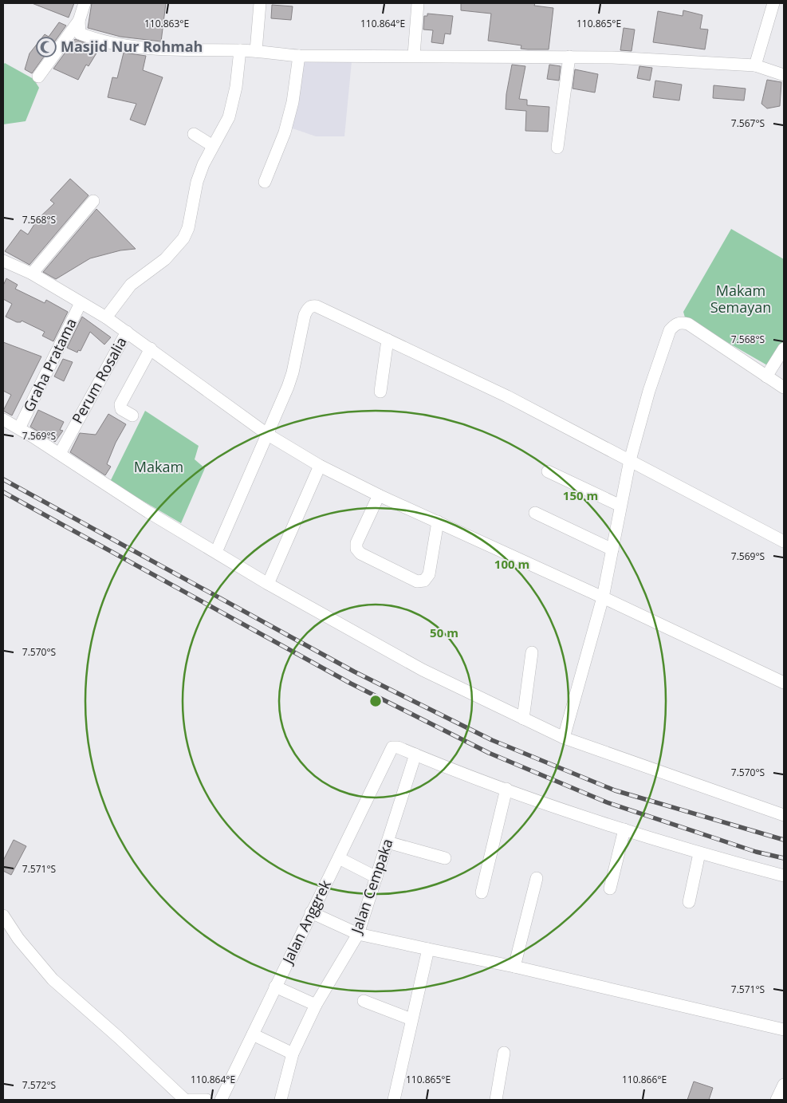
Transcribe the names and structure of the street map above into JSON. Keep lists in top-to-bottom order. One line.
{"streets":{"street":["Graha Pratama","Perum Rosalia","Jalan Cempaka","Jalan Anggrek"]},"crossings":[["Jalan Cempaka","Jalan Anggrek"]],"parks":["Makam Semayan","Makam"],"places":{"mosque":["Masjid Nur Rohmah"]},"coordinates":["110.864°E","110.865°E","110.863°E","7.567°S","7.568°S","7.569°S","7.570°S","7.571°S","110.866°E","7.572°S"],"rings":["150 m","100 m","50 m"]}
